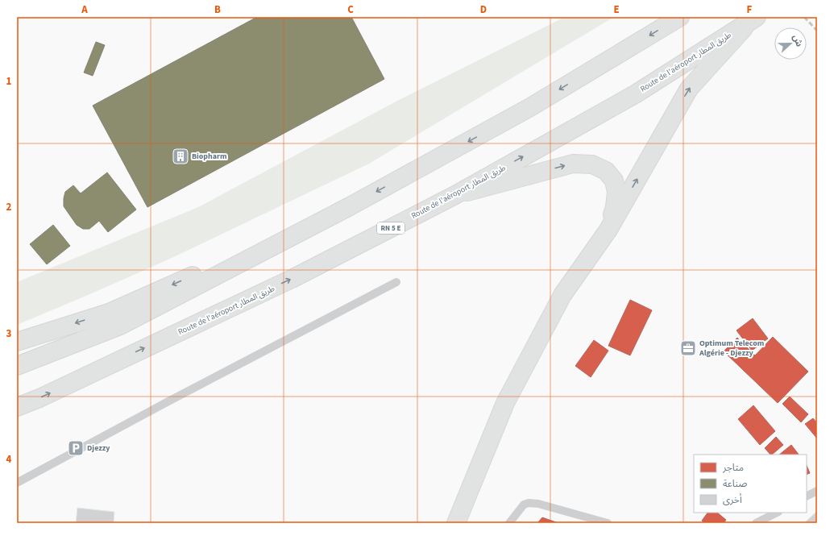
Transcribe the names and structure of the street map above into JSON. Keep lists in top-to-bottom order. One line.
{"streets":{"main road":["Route de l'aéroport طريق المطار","RN 5 E"]},"places":{"building":["Biopharm"],"office":["Optimum Telecom Algérie - Djezzy"],"parking":["Djezzy"]},"legend":["متاجر","صناعة","أخرى"],"north":"right","grid":{"columns":["A","B","C","D","E","F"],"rows":["1","2","3","4"]}}
